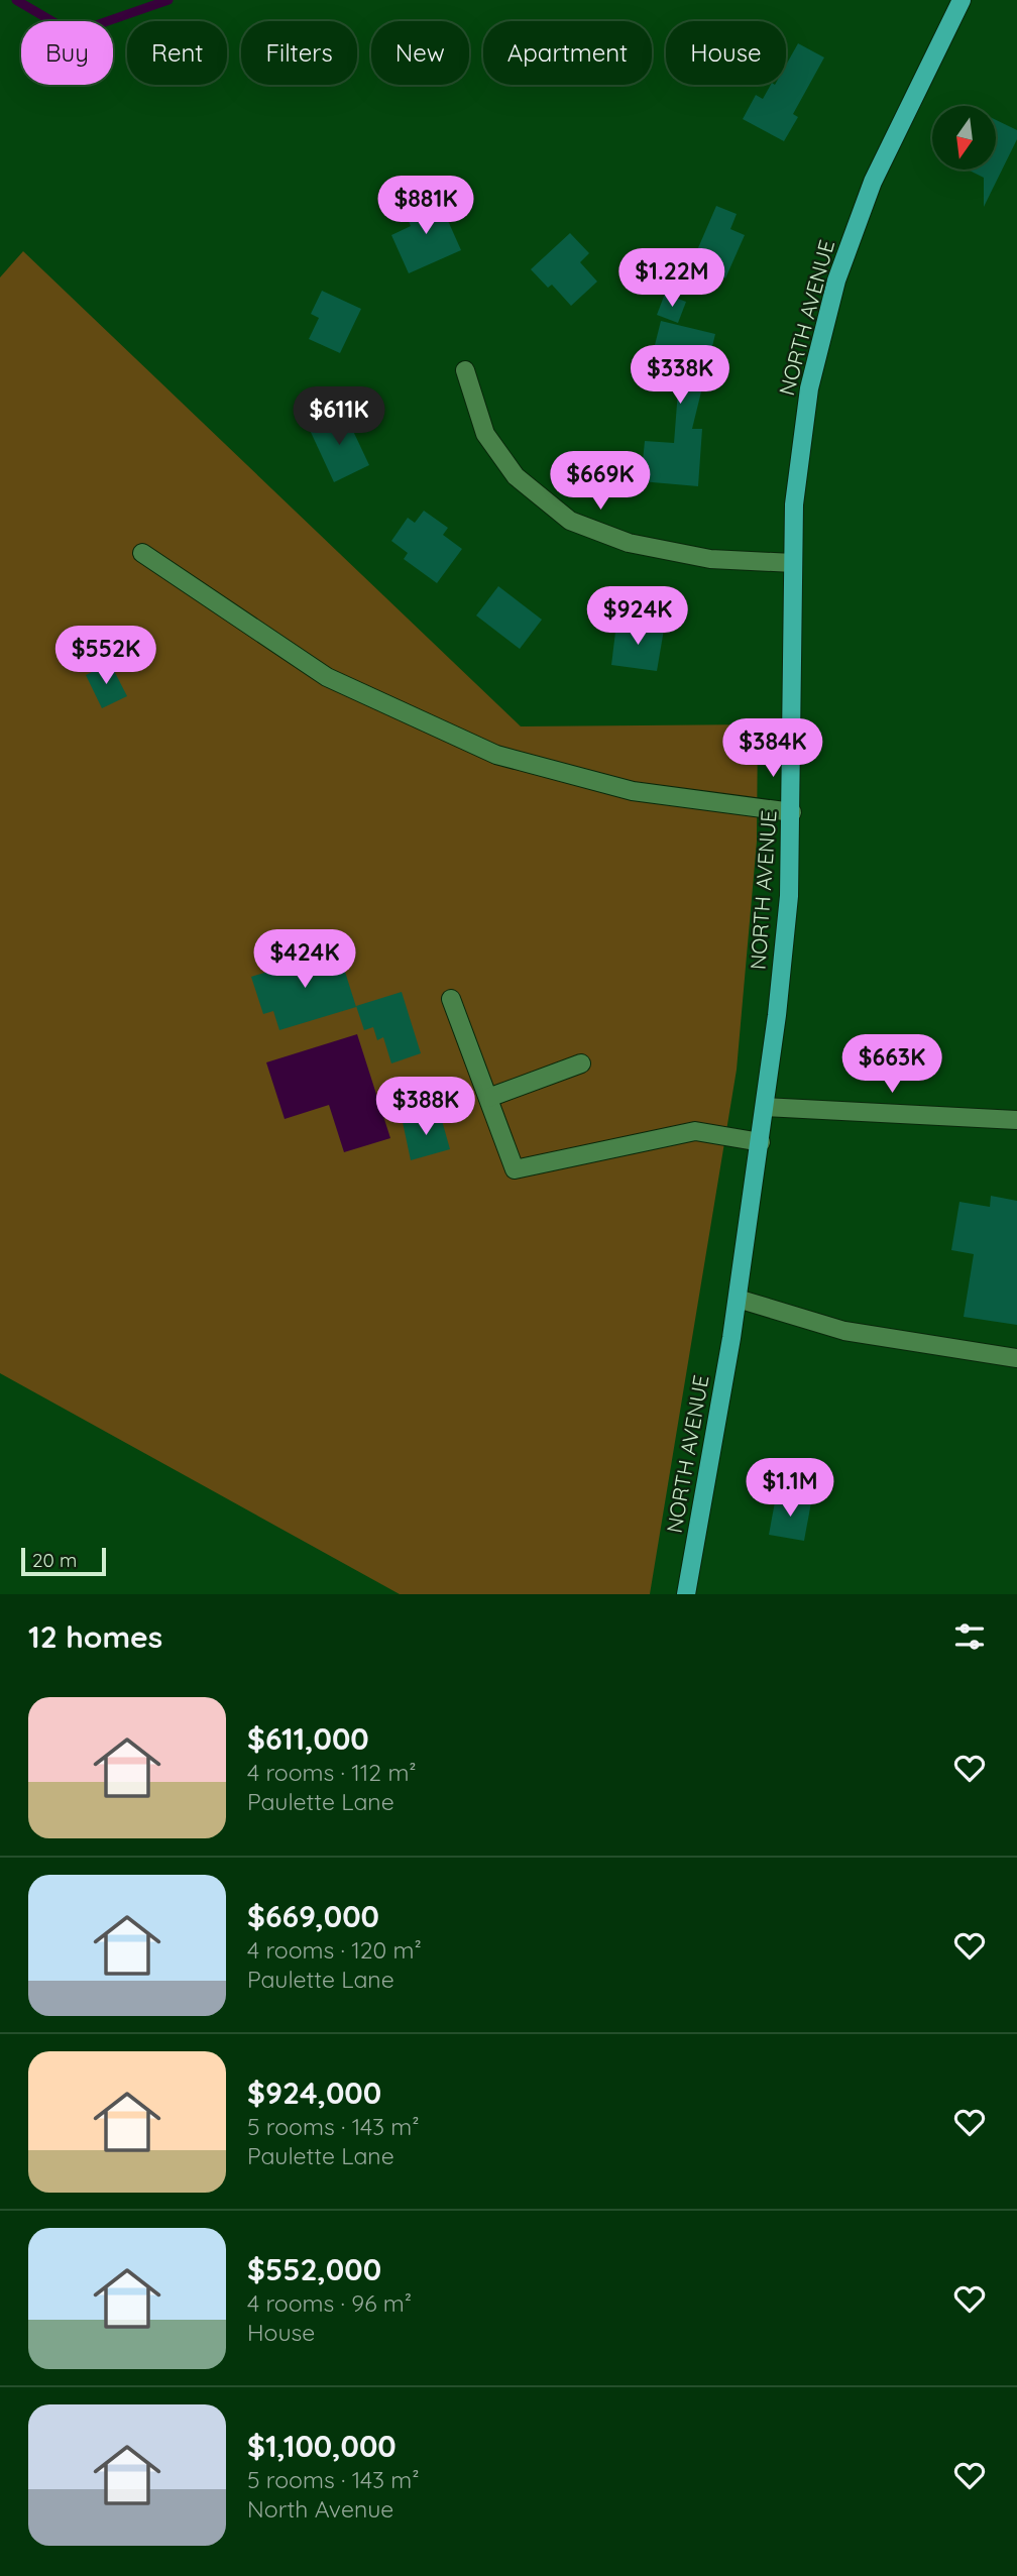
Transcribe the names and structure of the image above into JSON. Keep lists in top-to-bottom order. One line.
{"streets":{"main road":["NORTH AVENUE"]},"scale_bar":"20 m","north":"bottom","page":{"chip":["Buy","Rent","Filters","New","Apartment","House"],"price":["$881K","$1.22M","$338K","$611K","$669K","$924K","$552K","$384K","$424K","$663K","$388K","$1.1M"],"scale":"20 m","heading":"12 homes","list":[{"name":"$611,000","note":"4 rooms · 112 m² · Paulette Lane"},{"name":"$669,000","note":"4 rooms · 120 m² · Paulette Lane"},{"name":"$924,000","note":"5 rooms · 143 m² · Paulette Lane"},{"name":"$552,000","note":"4 rooms · 96 m² · House"},{"name":"$1,100,000","note":"5 rooms · 143 m² · North Avenue"}]}}
